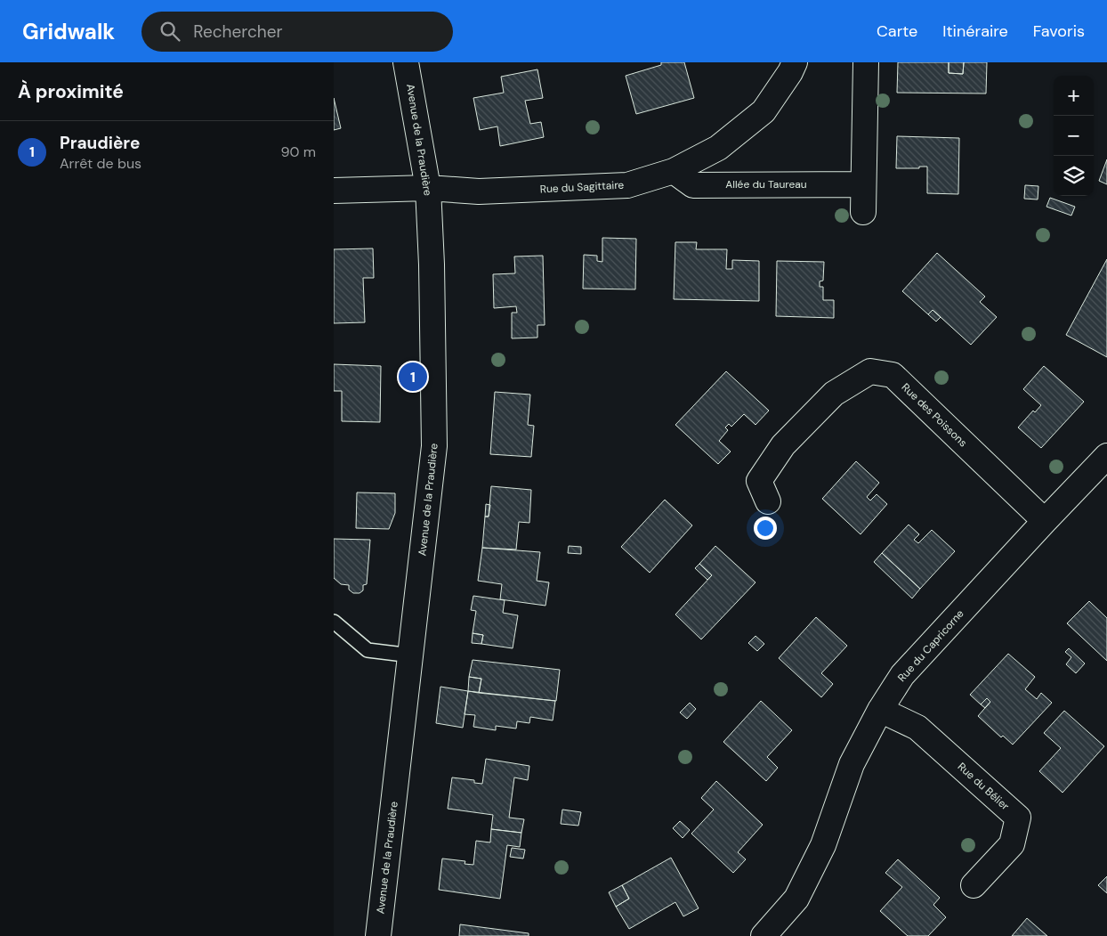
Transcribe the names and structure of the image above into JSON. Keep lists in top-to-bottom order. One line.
{"streets":{"street":["Avenue de la Praudière","Allée du Taureau","Rue du Sagittaire","Rue des Poissons","Rue du Capricorne","Rue du Bélier"]},"crossings":[["Avenue de la Praudière","Rue du Sagittaire"],["Allée du Taureau","Rue du Sagittaire"],["Rue des Poissons","Rue du Capricorne"],["Rue du Capricorne","Rue du Bélier"]],"page":{"header":"Gridwalk","search":"Rechercher","nav":["Carte","Itinéraire","Favoris"],"heading":"À proximité","map_buttons":["+","−"],"list":[{"mark":"1","name":"Praudière","note":"Arrêt de bus","value":"90 m"}],"pins":"1"}}
